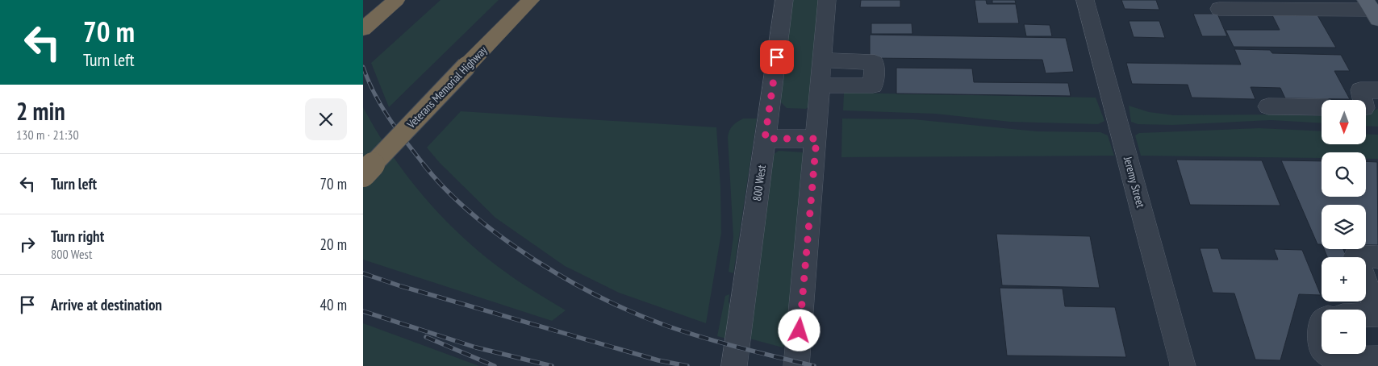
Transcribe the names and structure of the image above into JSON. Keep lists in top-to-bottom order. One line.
{"streets":{"highway":["Veterans Memorial Highway"],"street":["Jeremy Street","800 West"]},"north":"bottom","page":{"turn":["70 m","Turn left"],"heading":["2 min","130 m · 21:30"],"map_buttons":["+","−"],"list":[{"name":"Turn left","value":"70 m"},{"name":"Turn right","note":"800 West","value":"20 m"},{"name":"Arrive at destination","value":"40 m"}]}}
